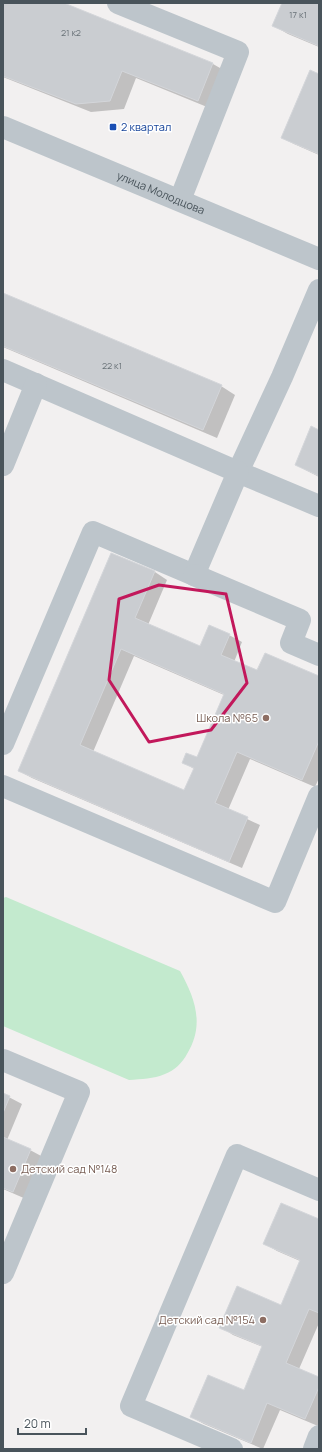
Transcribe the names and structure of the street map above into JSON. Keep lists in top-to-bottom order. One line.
{"streets":{"street":["улица Молодцова"]},"places":{"transit":["2 квартал"],"other":["Школа №65","Детский сад №148","Детский сад №154"]},"house_numbers":["17 к1","21 к2","22 к1"],"scale_bar":"20 m"}
